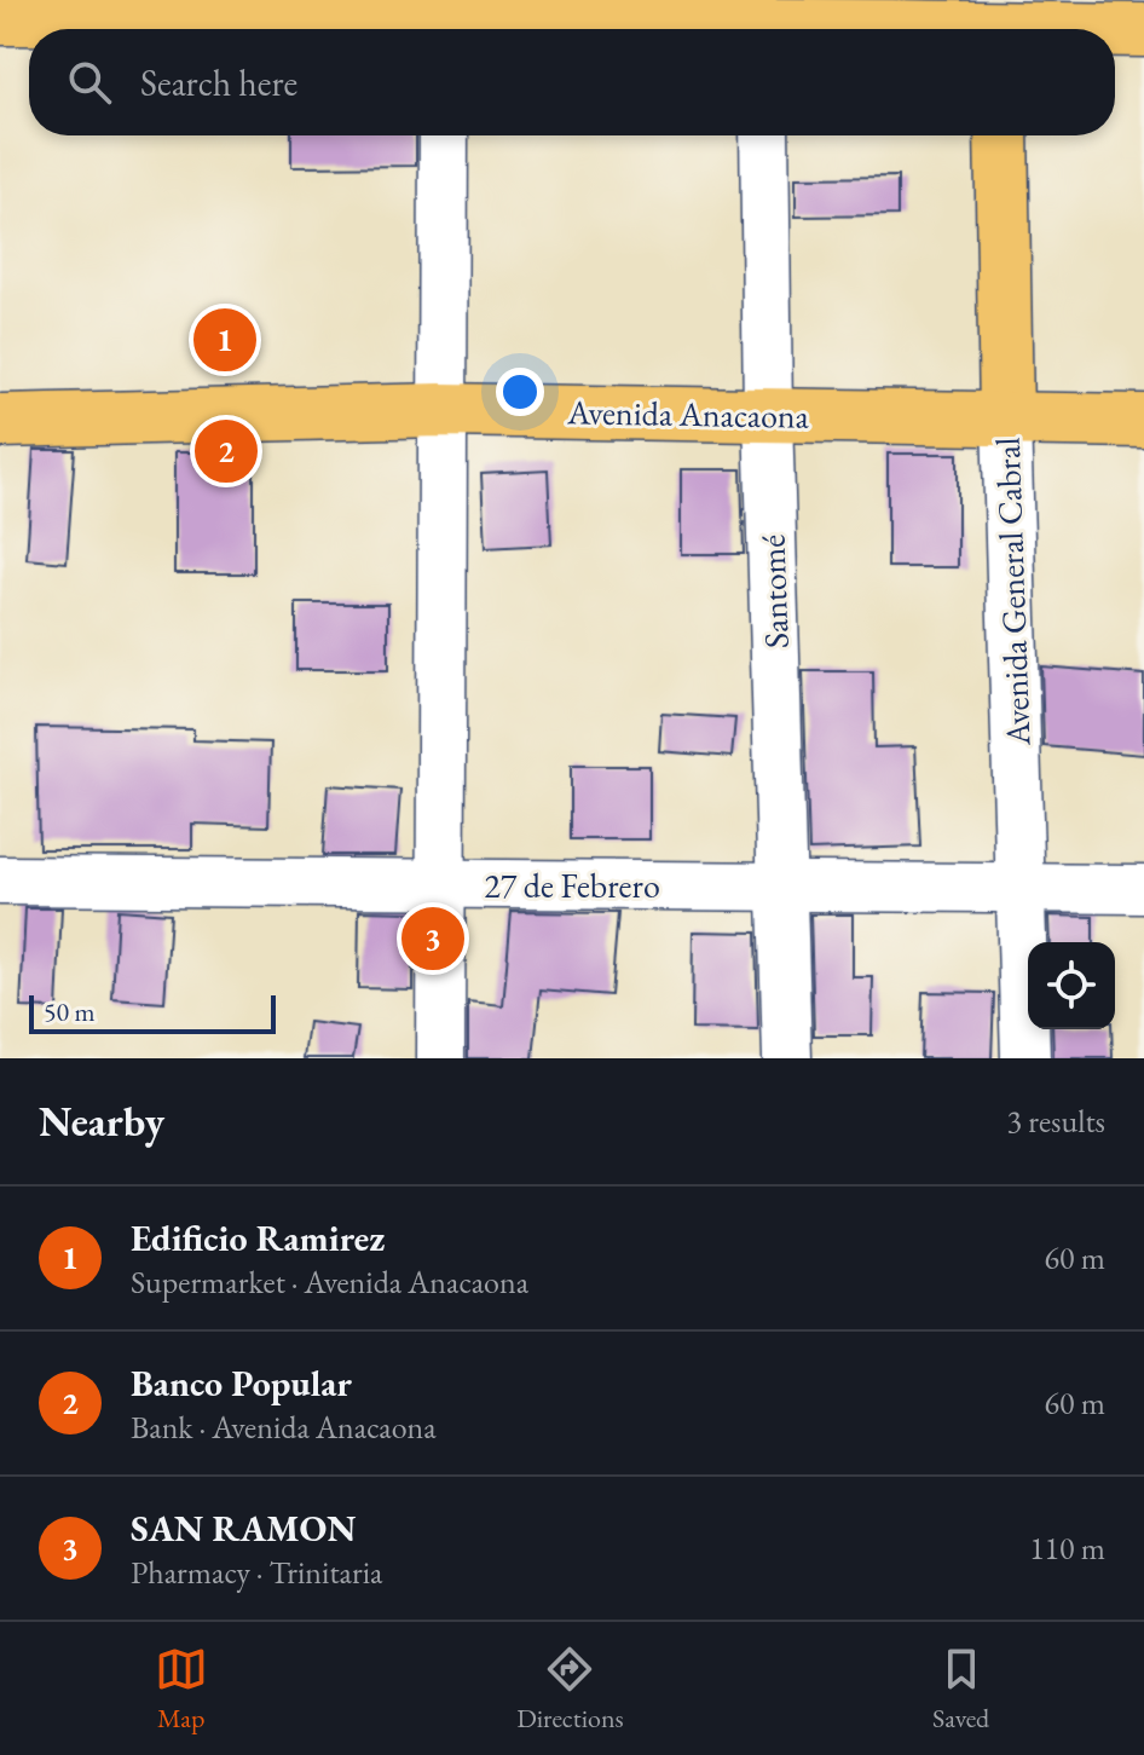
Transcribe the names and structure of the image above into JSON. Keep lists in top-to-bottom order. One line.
{"streets":{"main road":["Avenida Anacaona","Avenida General Cabral"],"street":["Santomé","27 de Febrero"]},"crossings":[["Avenida Anacaona","Santomé"],["Avenida Anacaona","Avenida General Cabral"],["Santomé","27 de Febrero"],["Avenida General Cabral","27 de Febrero"]],"scale_bar":"50 m","page":{"search":"Search here","pins":["1","2","3"],"scale":"50 m","heading":["Nearby","3 results"],"list":[{"mark":"1","name":"Edificio Ramirez","note":"Supermarket · Avenida Anacaona","value":"60 m"},{"mark":"2","name":"Banco Popular","note":"Bank · Avenida Anacaona","value":"60 m"},{"mark":"3","name":"SAN RAMON","note":"Pharmacy · Trinitaria","value":"110 m"}],"nav":["Map","Directions","Saved"]}}
